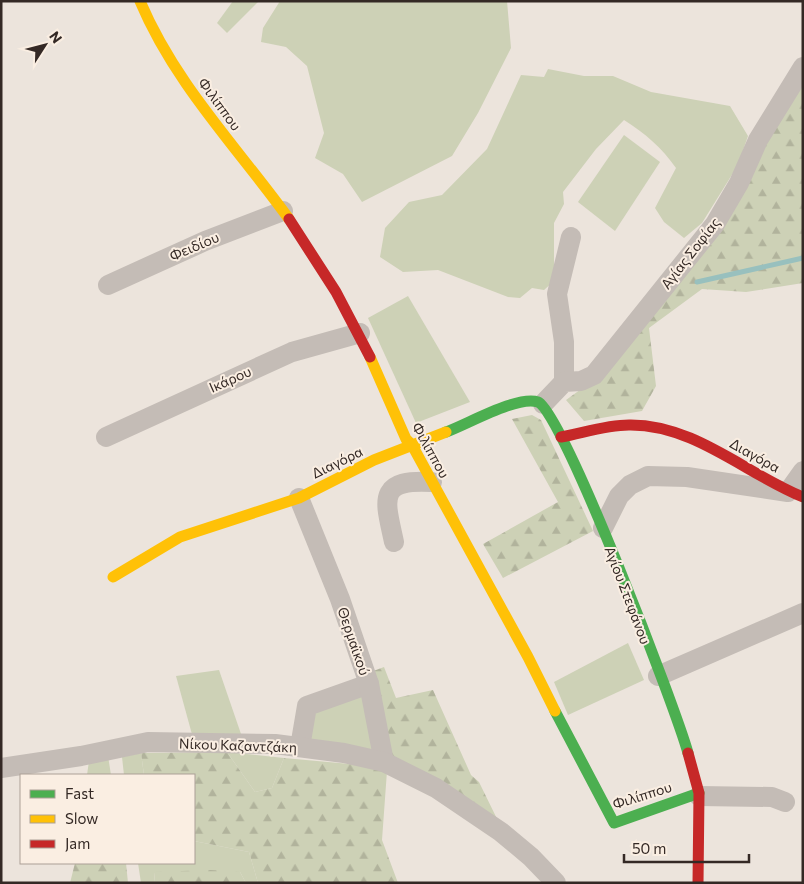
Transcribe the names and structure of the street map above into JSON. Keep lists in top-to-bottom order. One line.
{"streets":{"street":["Φιλίππου","Φειδίου","Αγίας Σοφίας","Ικάρου","Διαγόρα","Αγίου Στεφάνου","Θερμαϊκού","Νίκου Καζαντζάκη"]},"crossings":[["Φιλίππου","Φειδίου"],["Φιλίππου","Ικάρου"],["Φιλίππου","Διαγόρα"],["Φιλίππου","Αγίου Στεφάνου"],["Διαγόρα","Αγίου Στεφάνου"],["Διαγόρα","Θερμαϊκού"],["Θερμαϊκού","Νίκου Καζαντζάκη"]],"legend":["Fast","Slow","Jam"],"scale_bar":"50 m","north":"top right"}
